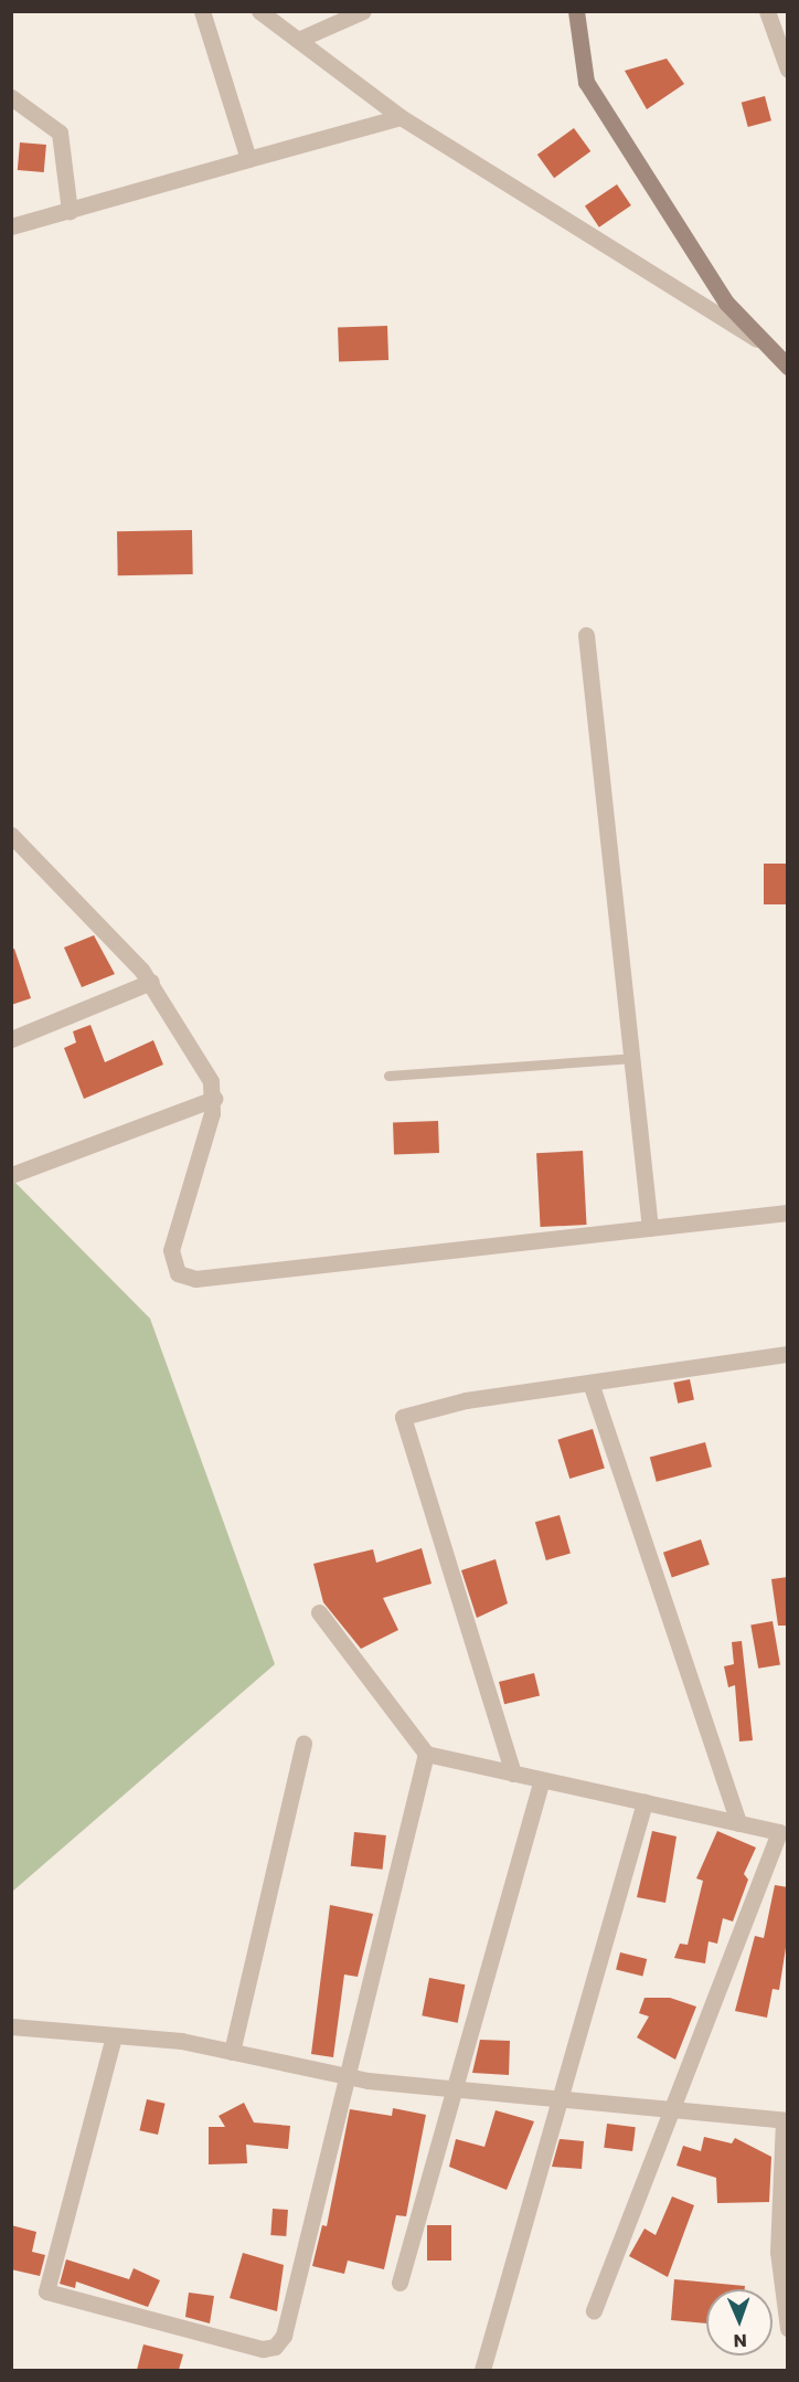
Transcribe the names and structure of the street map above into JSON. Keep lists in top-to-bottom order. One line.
{"north":"bottom"}
